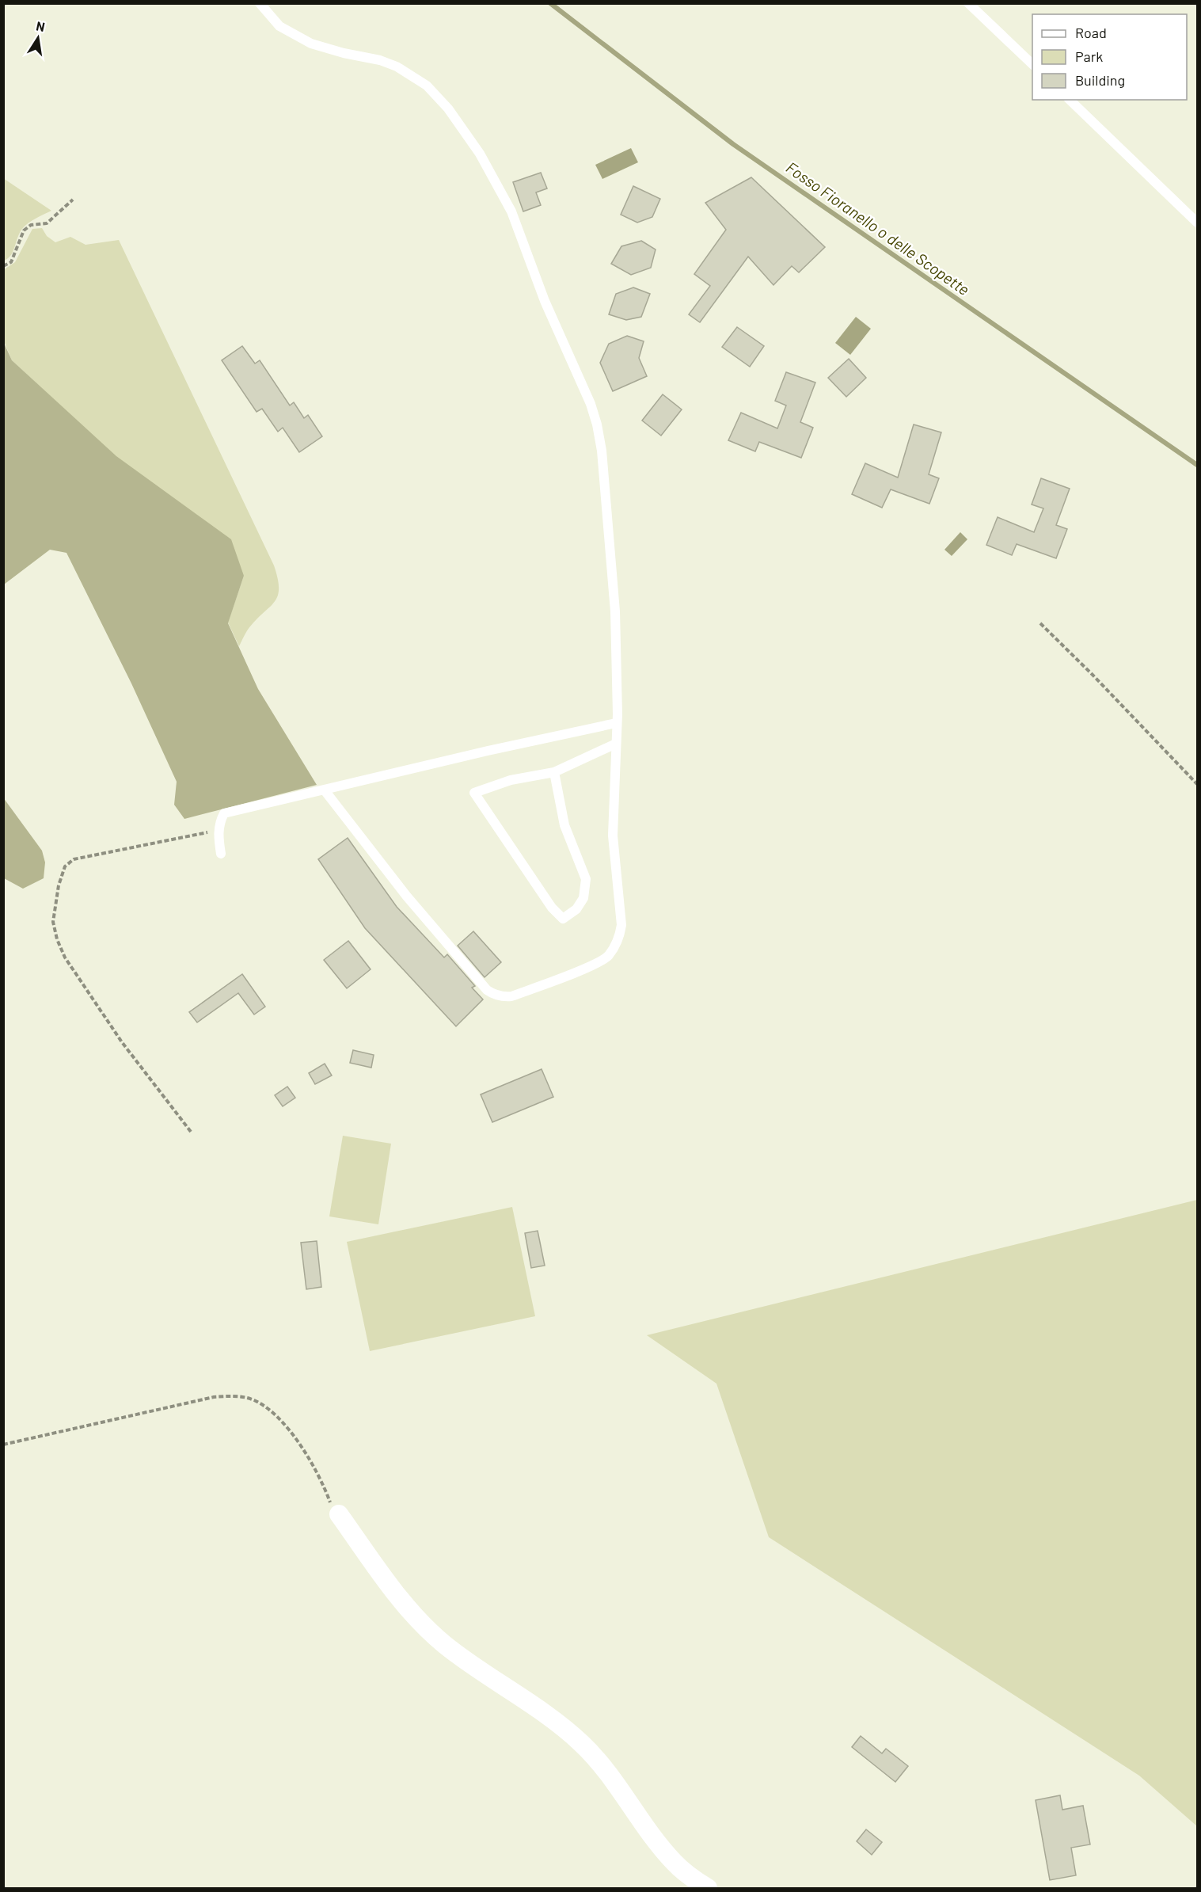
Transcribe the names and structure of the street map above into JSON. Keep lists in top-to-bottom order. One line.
{"water":["Fosso Fioranello o delle Scopette"],"legend":["Road","Park","Building"],"north":"top"}
